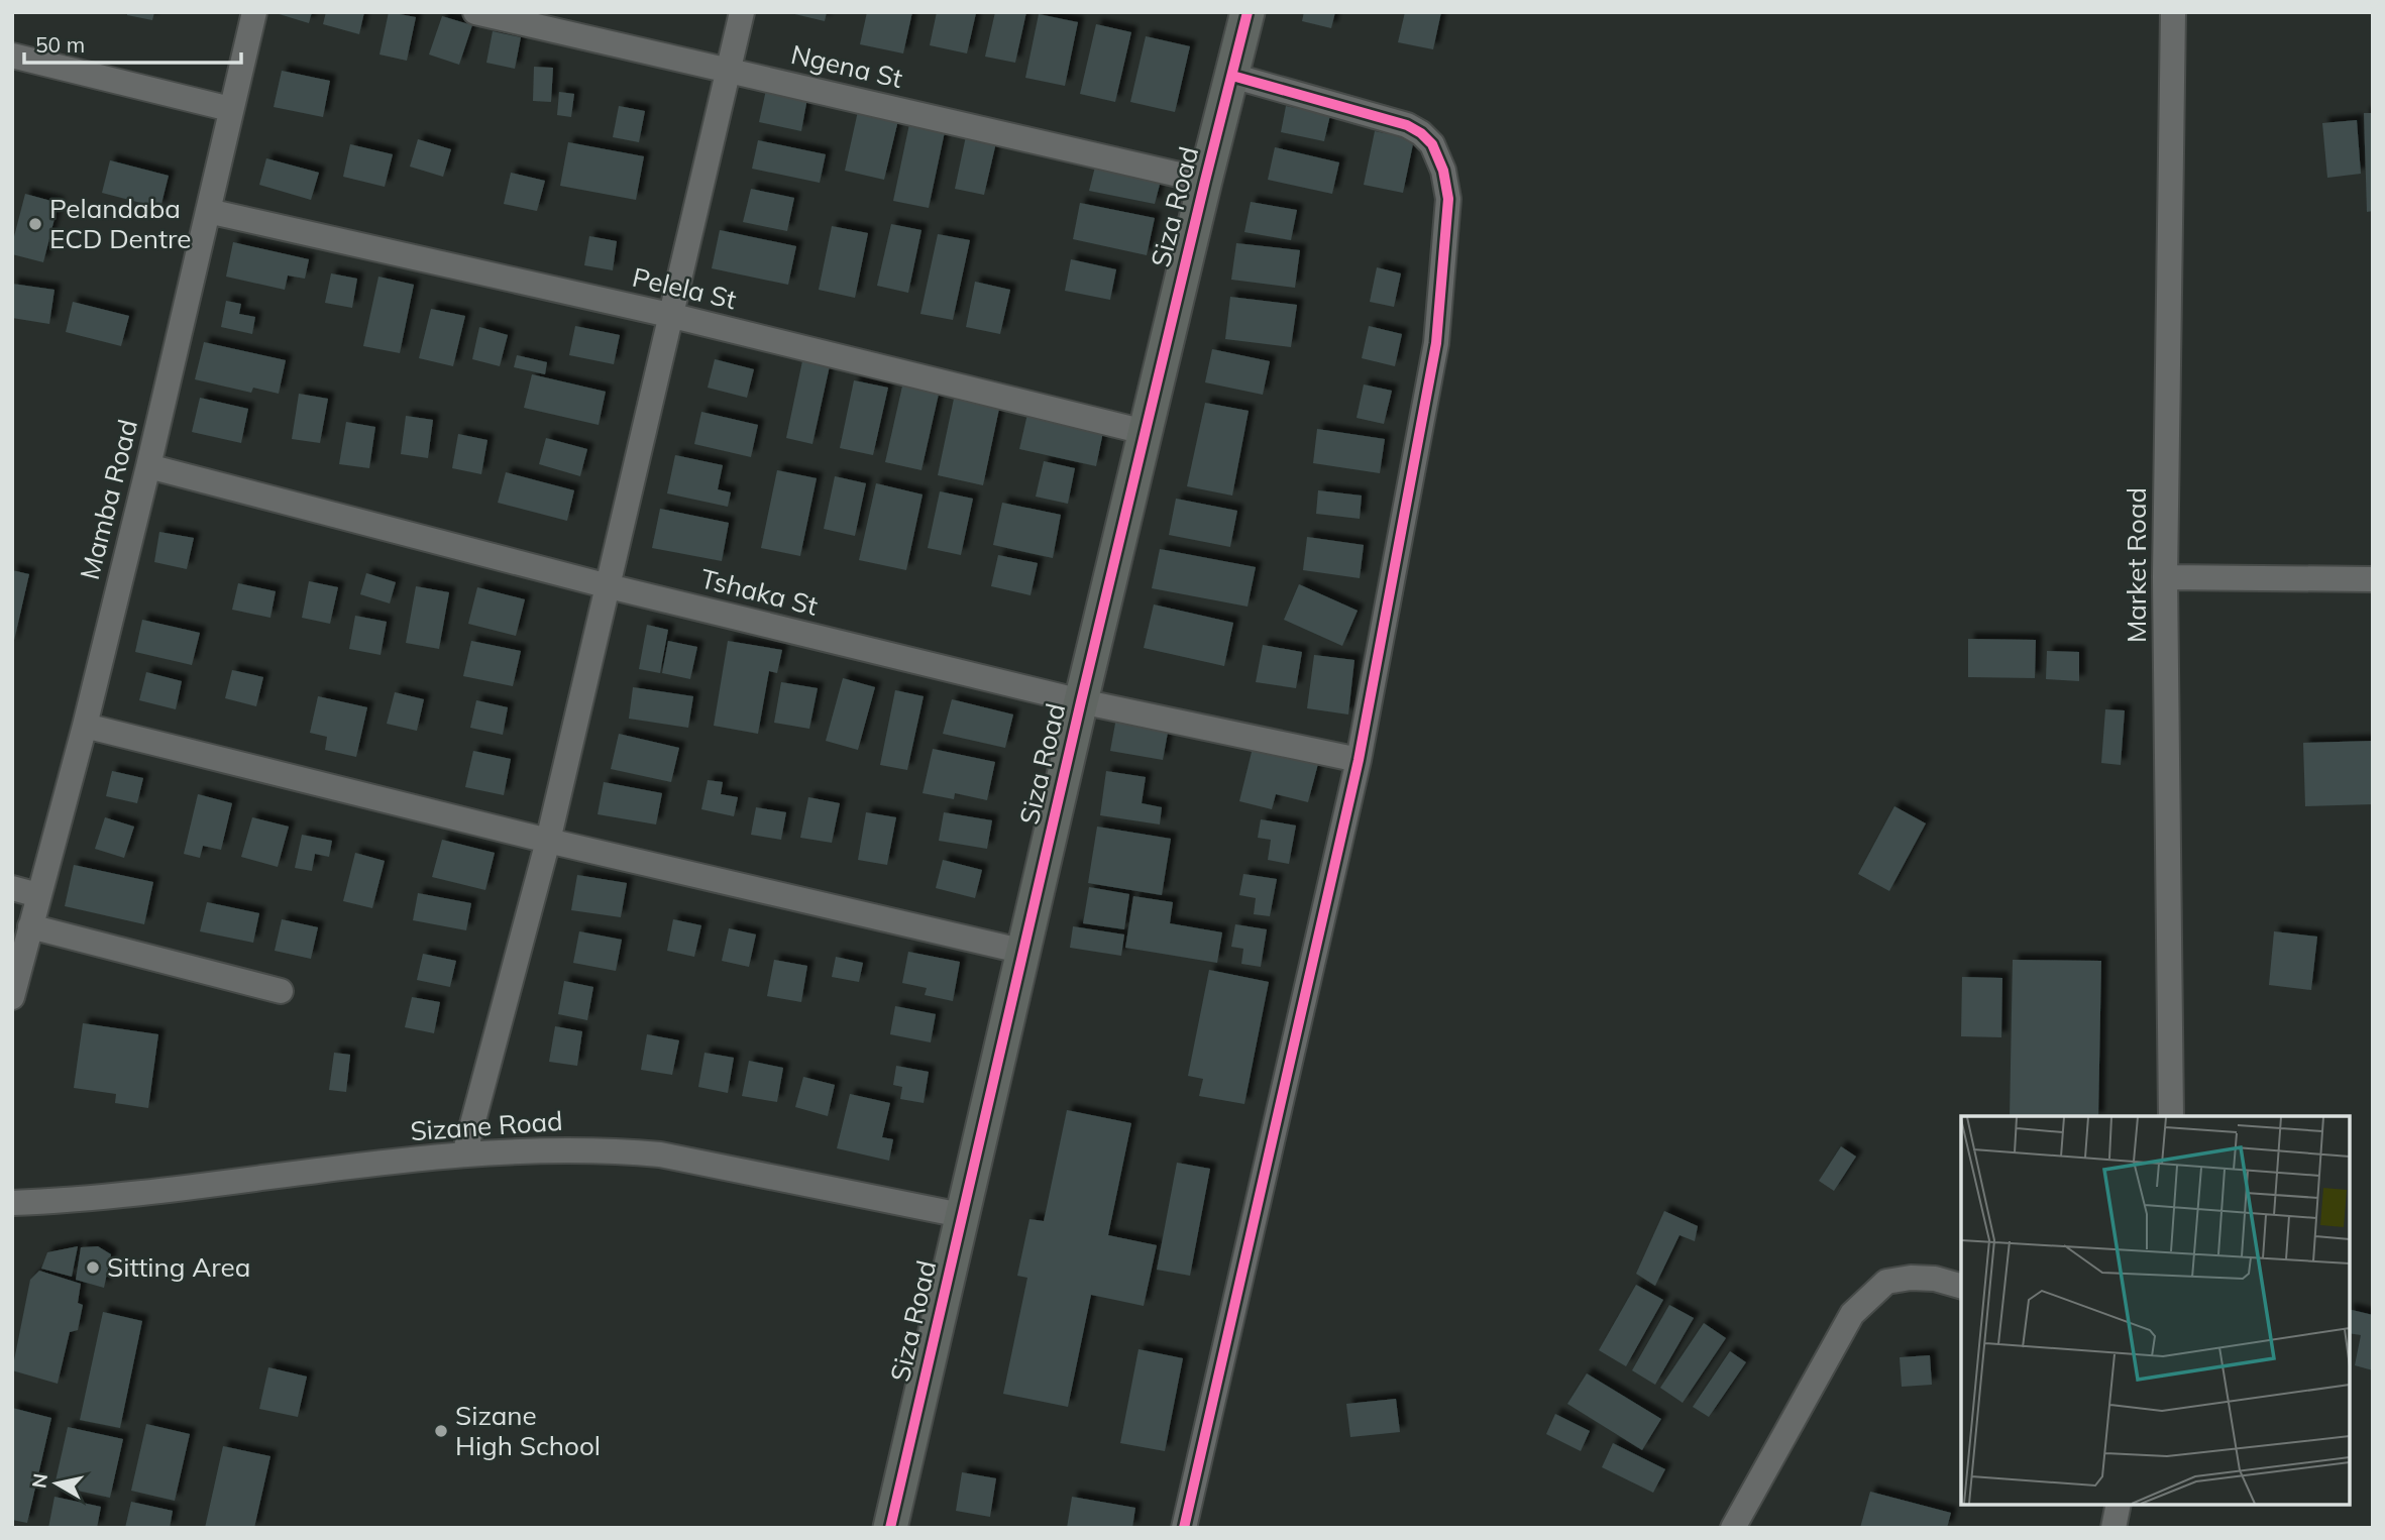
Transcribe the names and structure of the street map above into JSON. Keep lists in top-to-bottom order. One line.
{"streets":{"street":["Ngena St","Siza Road","Pelela St","Mamba Road","Market Road","Tshaka St","Sizane Road"]},"crossings":[["Ngena St","Siza Road"],["Siza Road","Pelela St"],["Siza Road","Tshaka St"],["Siza Road","Sizane Road"],["Pelela St","Mamba Road"],["Mamba Road","Tshaka St"]],"places":["Pelandaba ECD Dentre","Sitting Area","Sizane High School"],"scale_bar":"50 m","north":"left"}
